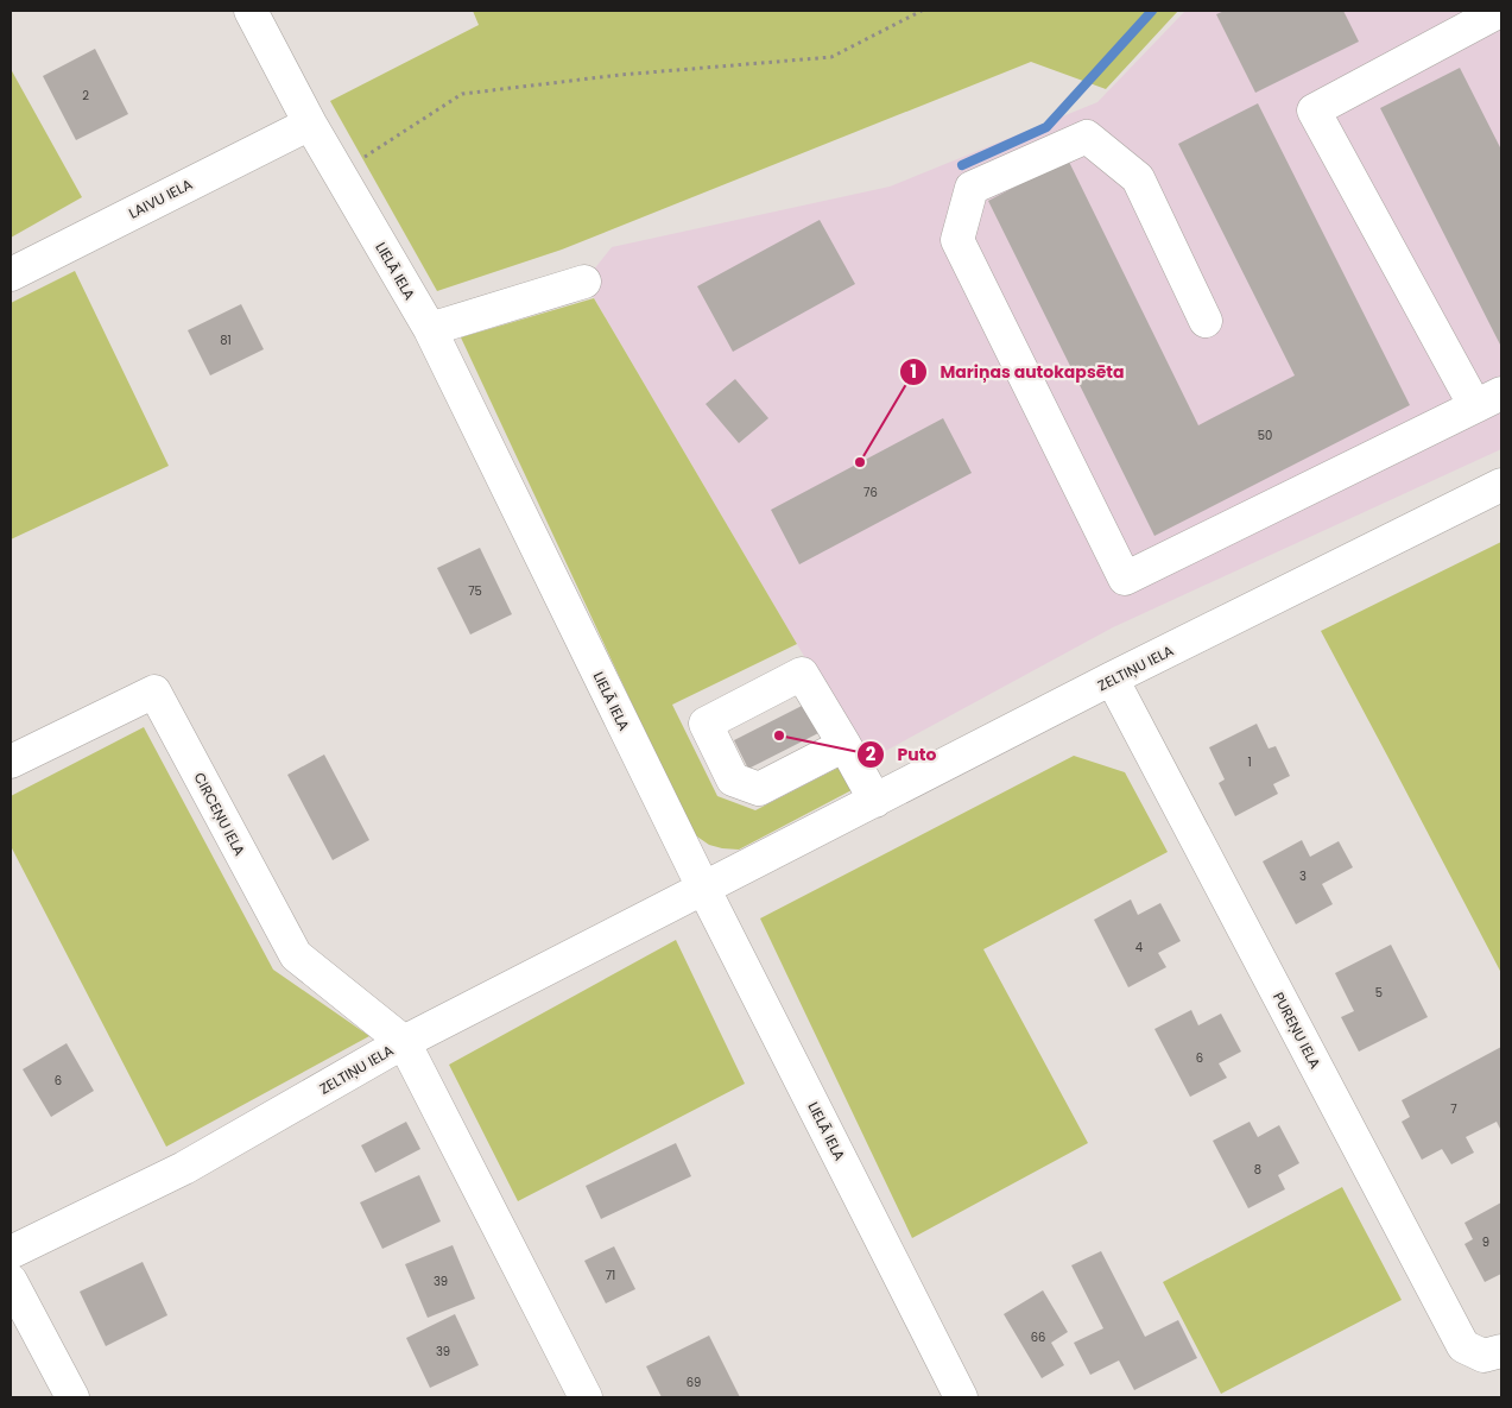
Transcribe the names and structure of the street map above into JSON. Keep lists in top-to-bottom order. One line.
{"streets":{"street":["LAIVU IELA","LIELĀ IELA","ZELTIŅU IELA","CIRCEŅU IELA","PUREŅU IELA"]},"crossings":[["LAIVU IELA","LIELĀ IELA"],["LIELĀ IELA","ZELTIŅU IELA"],["ZELTIŅU IELA","CIRCEŅU IELA"],["ZELTIŅU IELA","PUREŅU IELA"]],"places":["Mariņas autokapsēta","Puto"],"house_numbers":["2","81","50","76","75","1","3","4","5","6","6","7","8","9","71","39","66","39","69"]}
